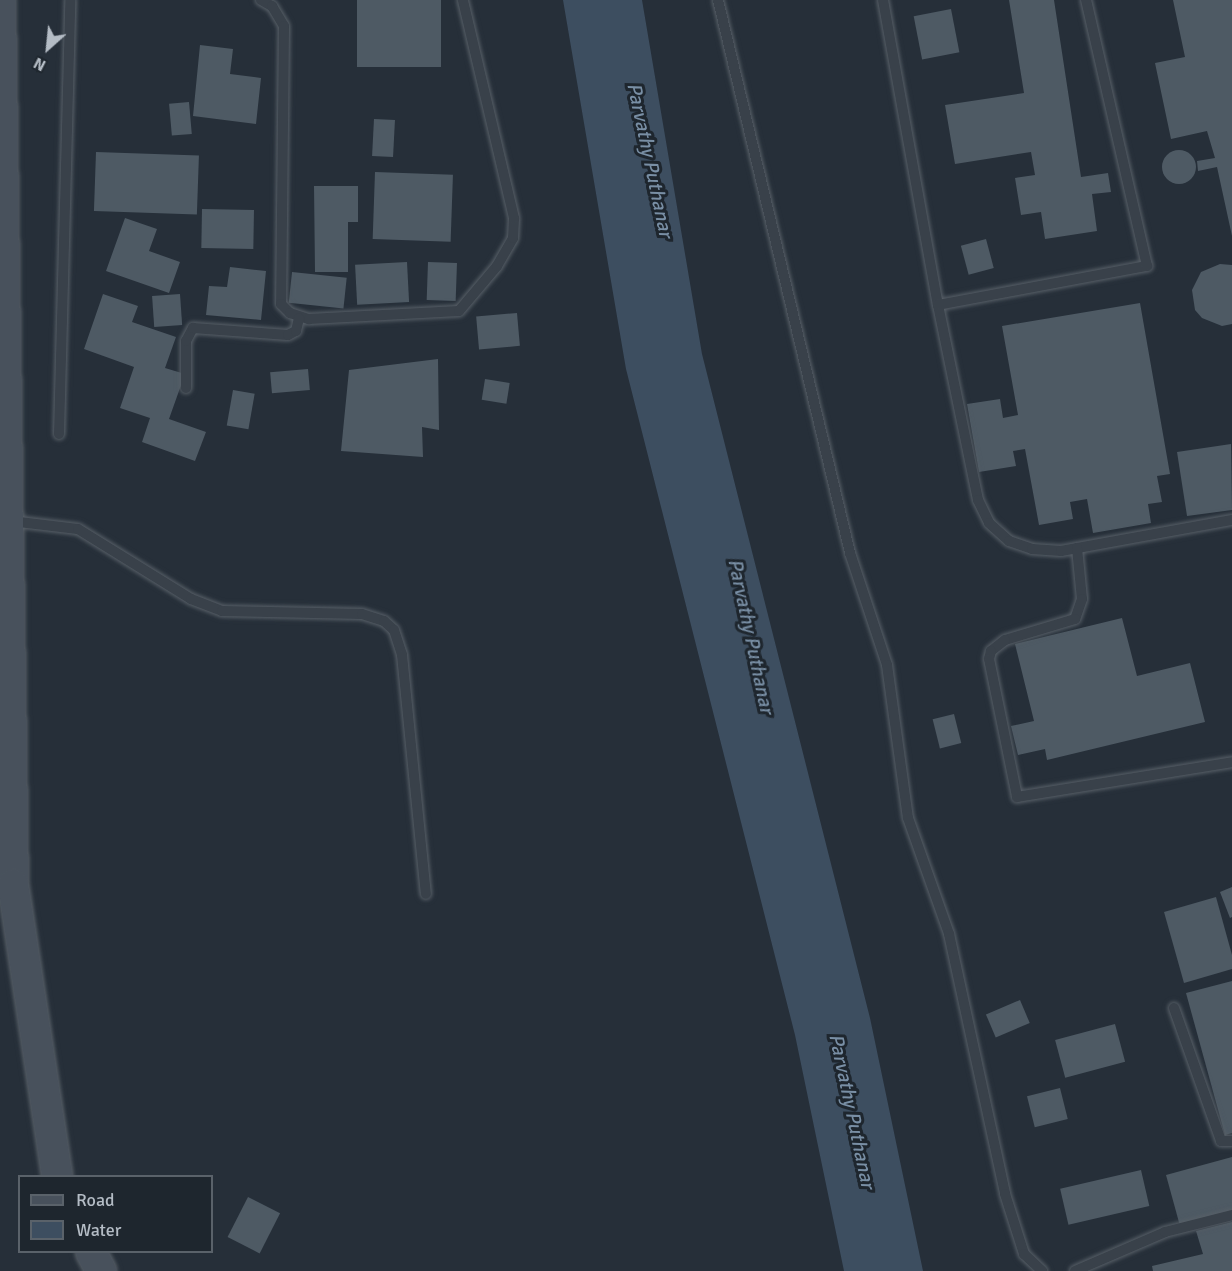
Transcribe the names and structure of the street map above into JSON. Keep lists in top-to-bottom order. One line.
{"water":["Parvathy Puthanar"],"legend":["Road","Water"],"north":"bottom left"}
